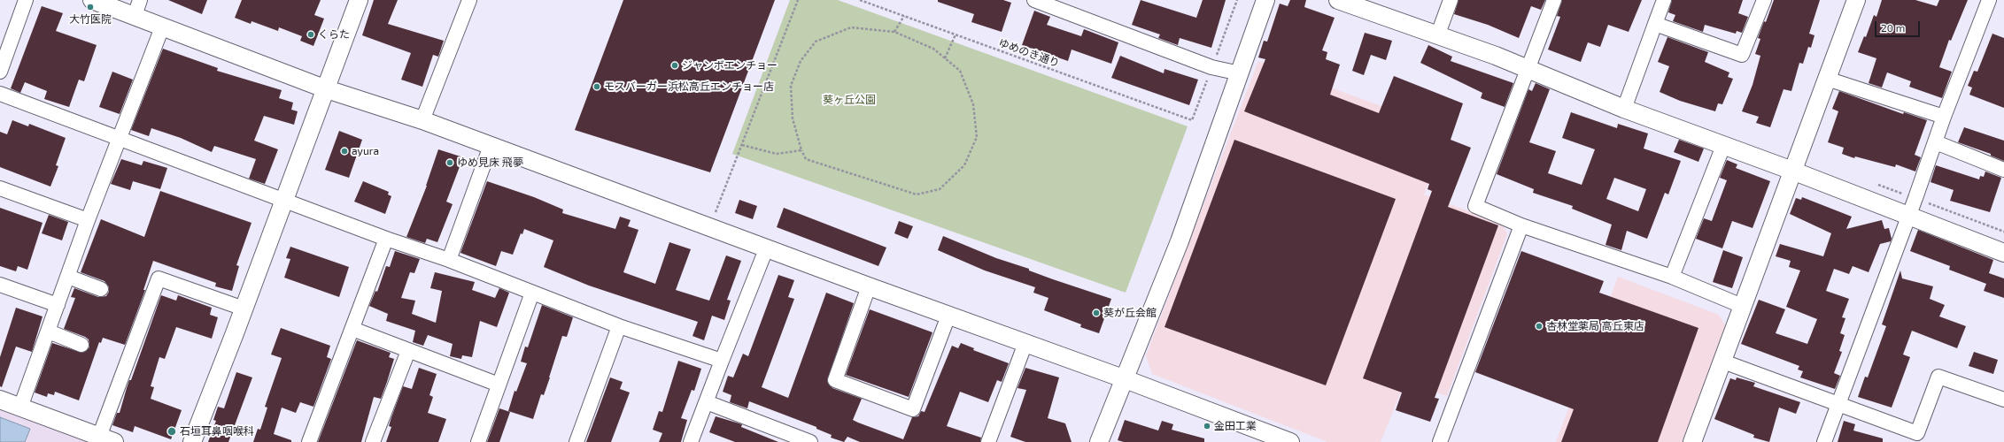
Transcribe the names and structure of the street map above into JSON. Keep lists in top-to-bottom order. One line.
{"streets":{"path":["ゆめのき通り"]},"parks":["葵ヶ丘公園"],"places":["大竹医院","くらた","ジャンボエンチョー","モスバーガー浜松高丘エンチョー店","ayura","ゆめ見床 飛夢","葵が丘会館","杏林堂薬局 高丘東店","金田工業","石垣耳鼻咽喉科"],"scale_bar":"20 m"}
